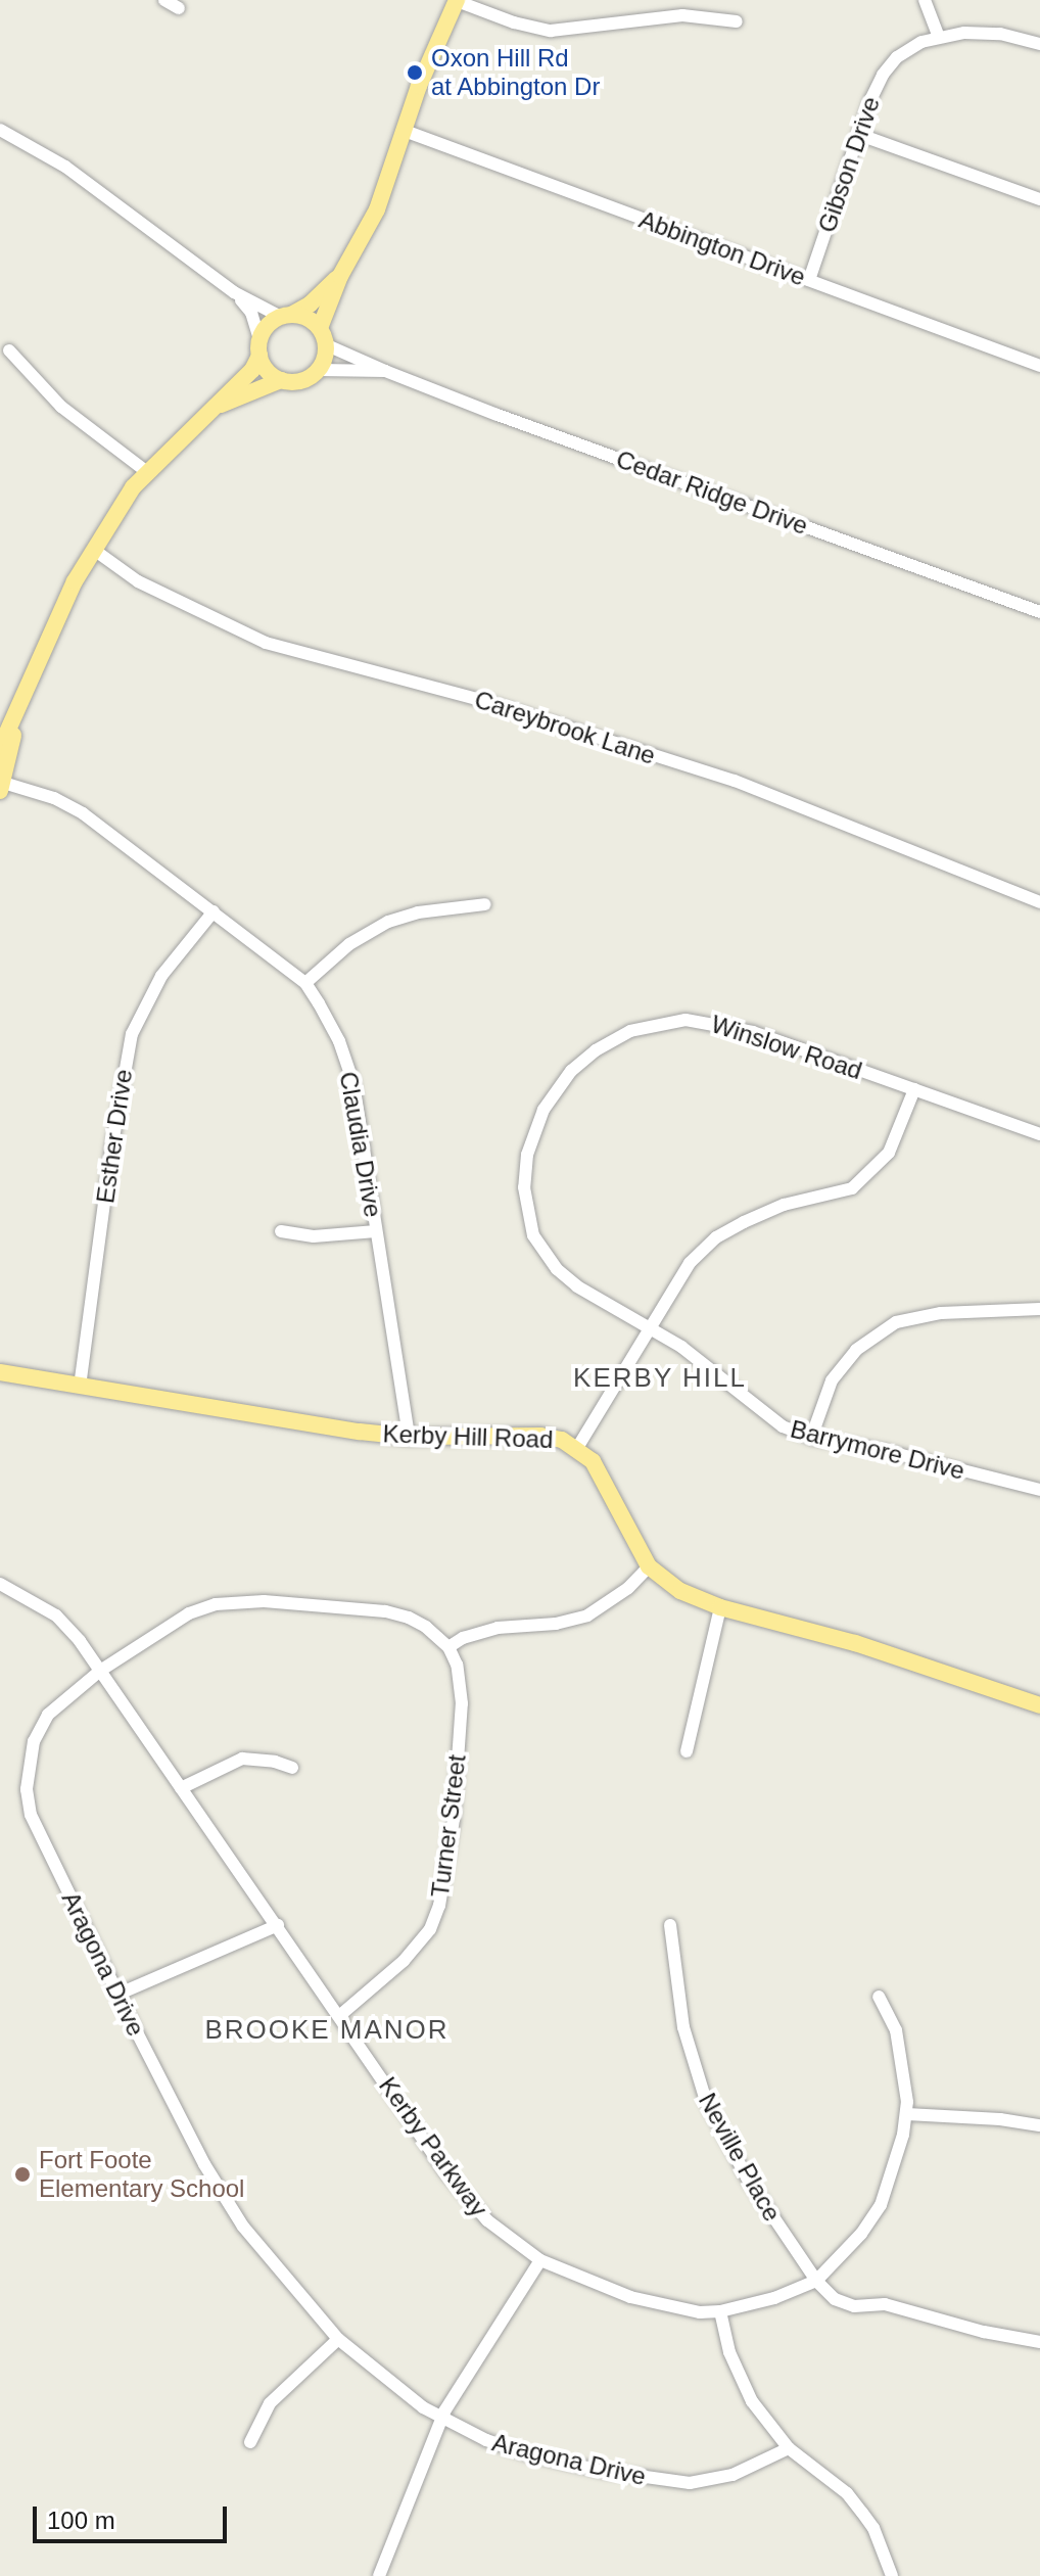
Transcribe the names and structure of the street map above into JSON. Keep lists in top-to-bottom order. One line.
{"streets":{"main road":["Kerby Hill Road"],"street":["Gibson Drive","Abbington Drive","Cedar Ridge Drive","Careybrook Lane","Winslow Road","Esther Drive","Claudia Drive","Barrymore Drive","Turner Street","Aragona Drive","Kerby Parkway","Neville Place"]},"crossings":[["Gibson Drive","Abbington Drive"],["Winslow Road","Barrymore Drive"],["Esther Drive","Claudia Drive"],["Esther Drive","Kerby Hill Road"],["Claudia Drive","Kerby Hill Road"],["Turner Street","Aragona Drive"],["Turner Street","Kerby Parkway"],["Aragona Drive","Kerby Parkway"],["Kerby Parkway","Neville Place"]],"districts":["KERBY HILL","BROOKE MANOR"],"places":["Oxon Hill Rd at Abbington Dr","Fort Foote Elementary School"],"scale_bar":"100 m"}
